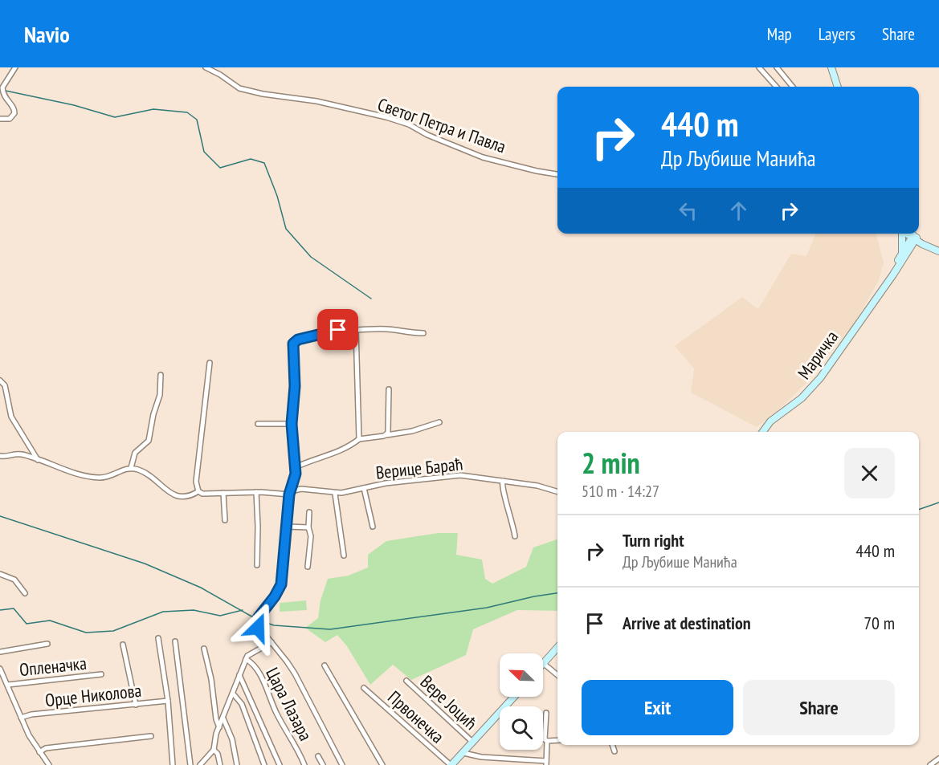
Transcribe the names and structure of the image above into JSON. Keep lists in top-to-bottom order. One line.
{"streets":{"street":["Светог Петра и Павла","Маричка","Верице Бараћ","Опленачка","Орце Николова","Вере Јоцић","Цара Лазара","Првонечка"]},"north":"top left","page":{"header":"Navio","nav":["Map","Layers","Share"],"turn":["440 m","Др Љубише Манића"],"heading":["2 min","510 m · 14:27"],"list":[{"name":"Turn right","note":"Др Љубише Манића","value":"440 m"},{"name":"Arrive at destination","value":"70 m"}],"buttons":["Exit","Share"]}}
